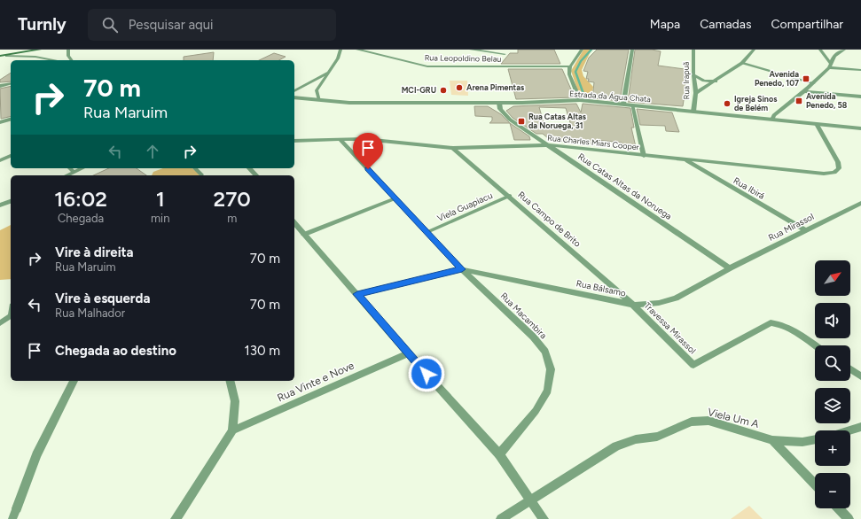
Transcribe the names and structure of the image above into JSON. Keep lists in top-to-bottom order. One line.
{"streets":{"street":["Rua Leopoldino Belau","Rua Irapuã","Estrada da Água Chata","Rua Charles Miars Cooper","Rua Catas Altas da Noruega","Rua Ibirá","Rua Campo de Brito","Rua Mirassol","Rua Bálsamo","Rua Macambira","Travessa Mirassol","Rua Vinte e Nove","Viela Um A"],"lane":["Viela Guapiacu"]},"crossings":[["Rua Irapuã","Estrada da Água Chata"],["Estrada da Água Chata","Rua Charles Miars Cooper"],["Estrada da Água Chata","Rua Catas Altas da Noruega"],["Rua Charles Miars Cooper","Rua Catas Altas da Noruega"],["Rua Charles Miars Cooper","Rua Ibirá"],["Rua Charles Miars Cooper","Rua Campo de Brito"],["Rua Charles Miars Cooper","Rua Macambira"],["Rua Catas Altas da Noruega","Rua Mirassol"],["Rua Catas Altas da Noruega","Rua Bálsamo"],["Rua Ibirá","Rua Mirassol"],["Viela Guapiacu","Rua Campo de Brito"],["Viela Guapiacu","Rua Macambira"],["Rua Campo de Brito","Rua Bálsamo"],["Rua Campo de Brito","Travessa Mirassol"],["Rua Mirassol","Rua Bálsamo"],["Rua Bálsamo","Rua Macambira"],["Rua Bálsamo","Travessa Mirassol"]],"places":{"transit":["Avenida Penedo, 107","Avenida Penedo, 58","Rua Catas Altas da Noruega, 31"],"other":["Arena Pimentas","MCI-GRU","Igreja Sinos de Belém"]},"north":"top right","page":{"header":"Turnly","search":"Pesquisar aqui","nav":["Mapa","Camadas","Compartilhar"],"turn":["70 m","Rua Maruim"],"eta":["16:02","Chegada","1","min","270","m"],"list":[{"name":"Vire à direita","note":"Rua Maruim","value":"70 m"},{"name":"Vire à esquerda","note":"Rua Malhador","value":"70 m"},{"name":"Chegada ao destino","value":"130 m"}],"map_buttons":["+","−"]}}
